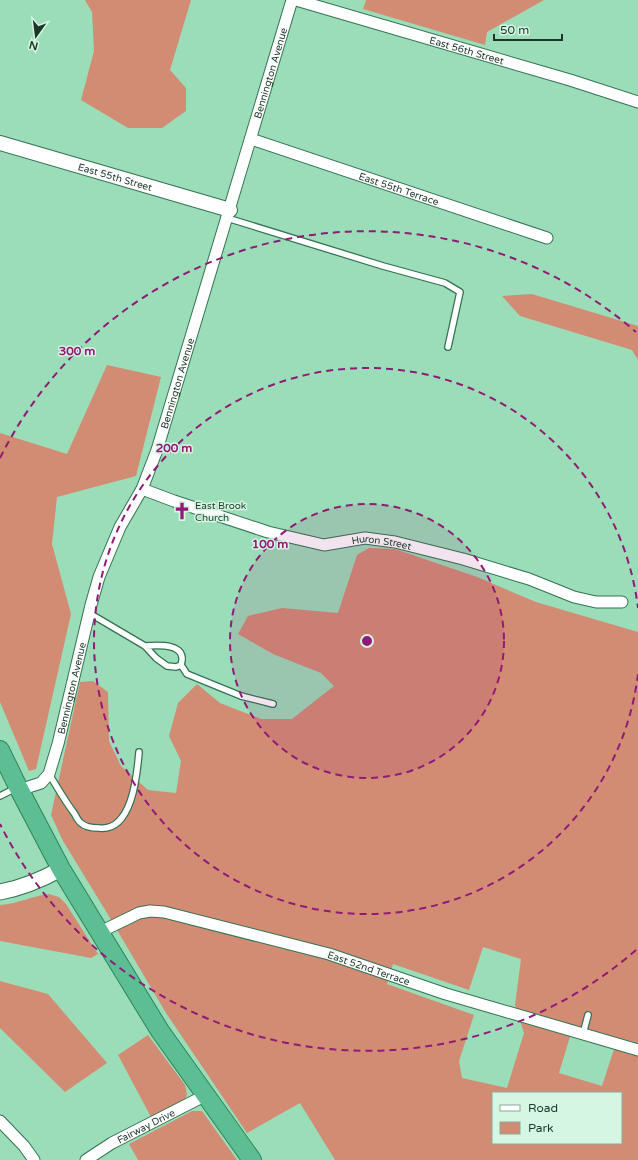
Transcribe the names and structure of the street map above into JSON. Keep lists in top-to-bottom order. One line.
{"streets":{"street":["East 56th Street","Bennington Avenue","East 55th Street","East 55th Terrace","Huron Street","East 52nd Terrace","Fairway Drive"]},"crossings":[["Bennington Avenue","East 55th Street"],["Bennington Avenue","East 55th Terrace"],["Bennington Avenue","Huron Street"]],"places":{"church":["East Brook Church"]},"legend":["Road","Park"],"scale_bar":"50 m","north":"bottom","rings":["300 m","200 m","100 m"]}
